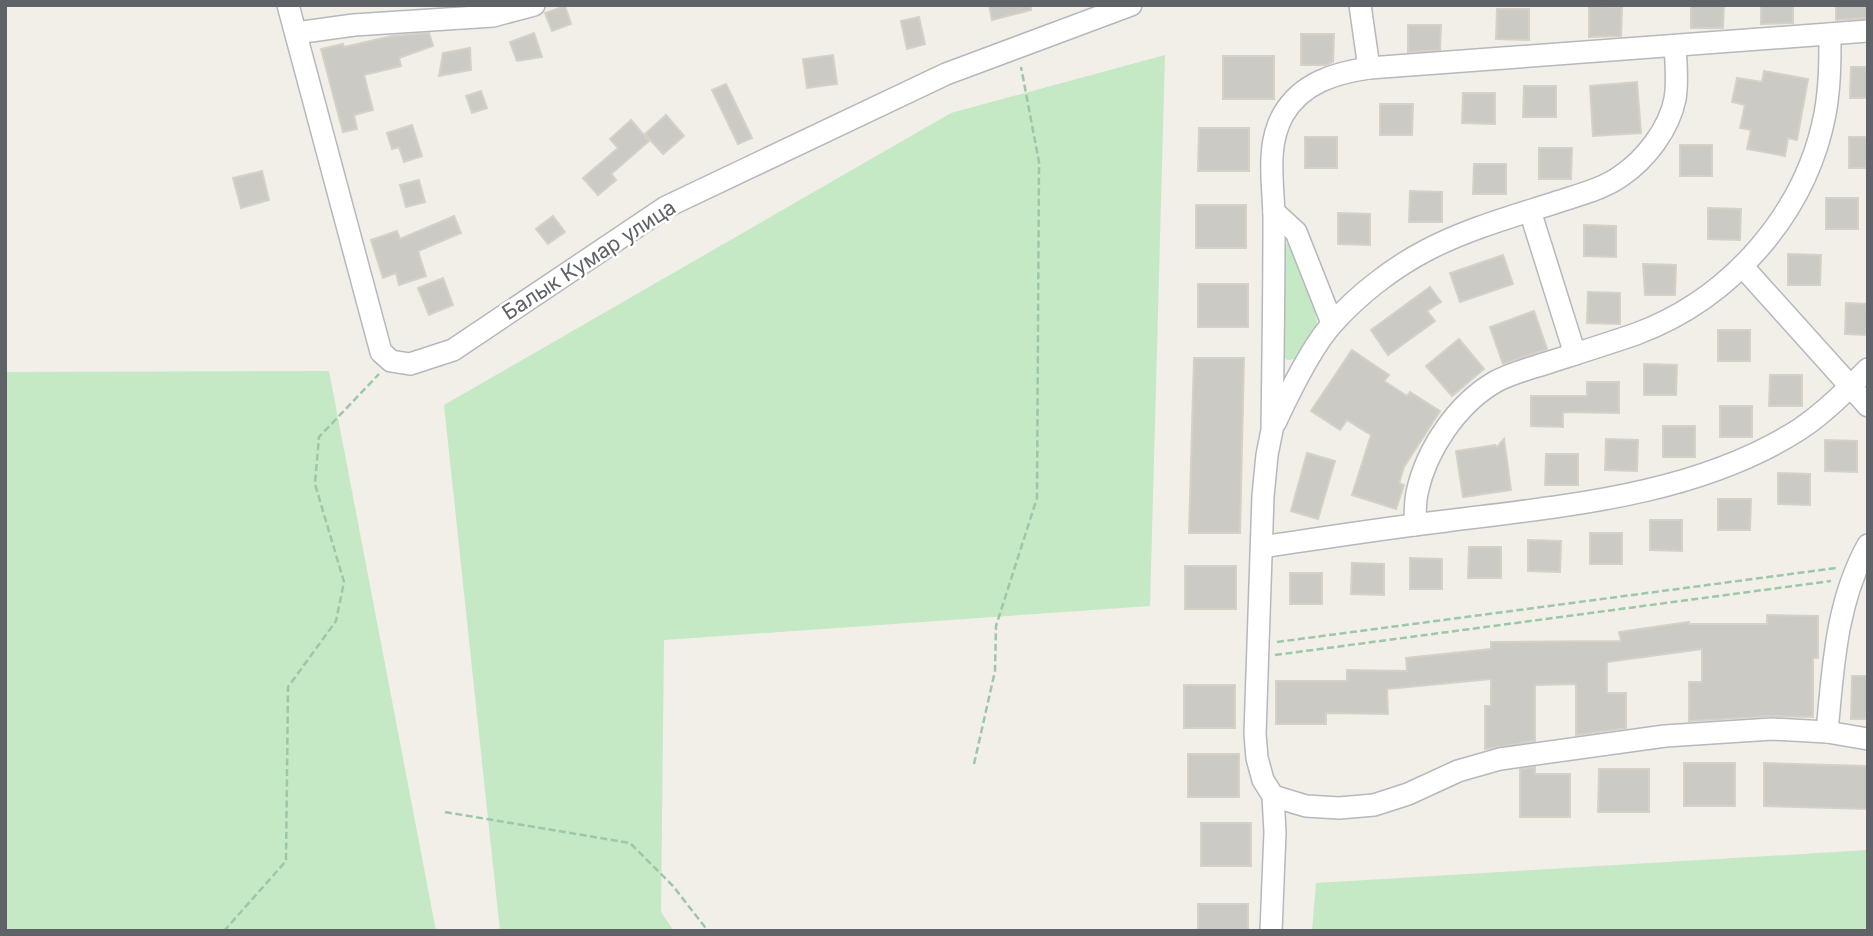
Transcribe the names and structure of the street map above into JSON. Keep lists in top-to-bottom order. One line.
{"streets":{"street":["Балык Кумар улица"]}}
